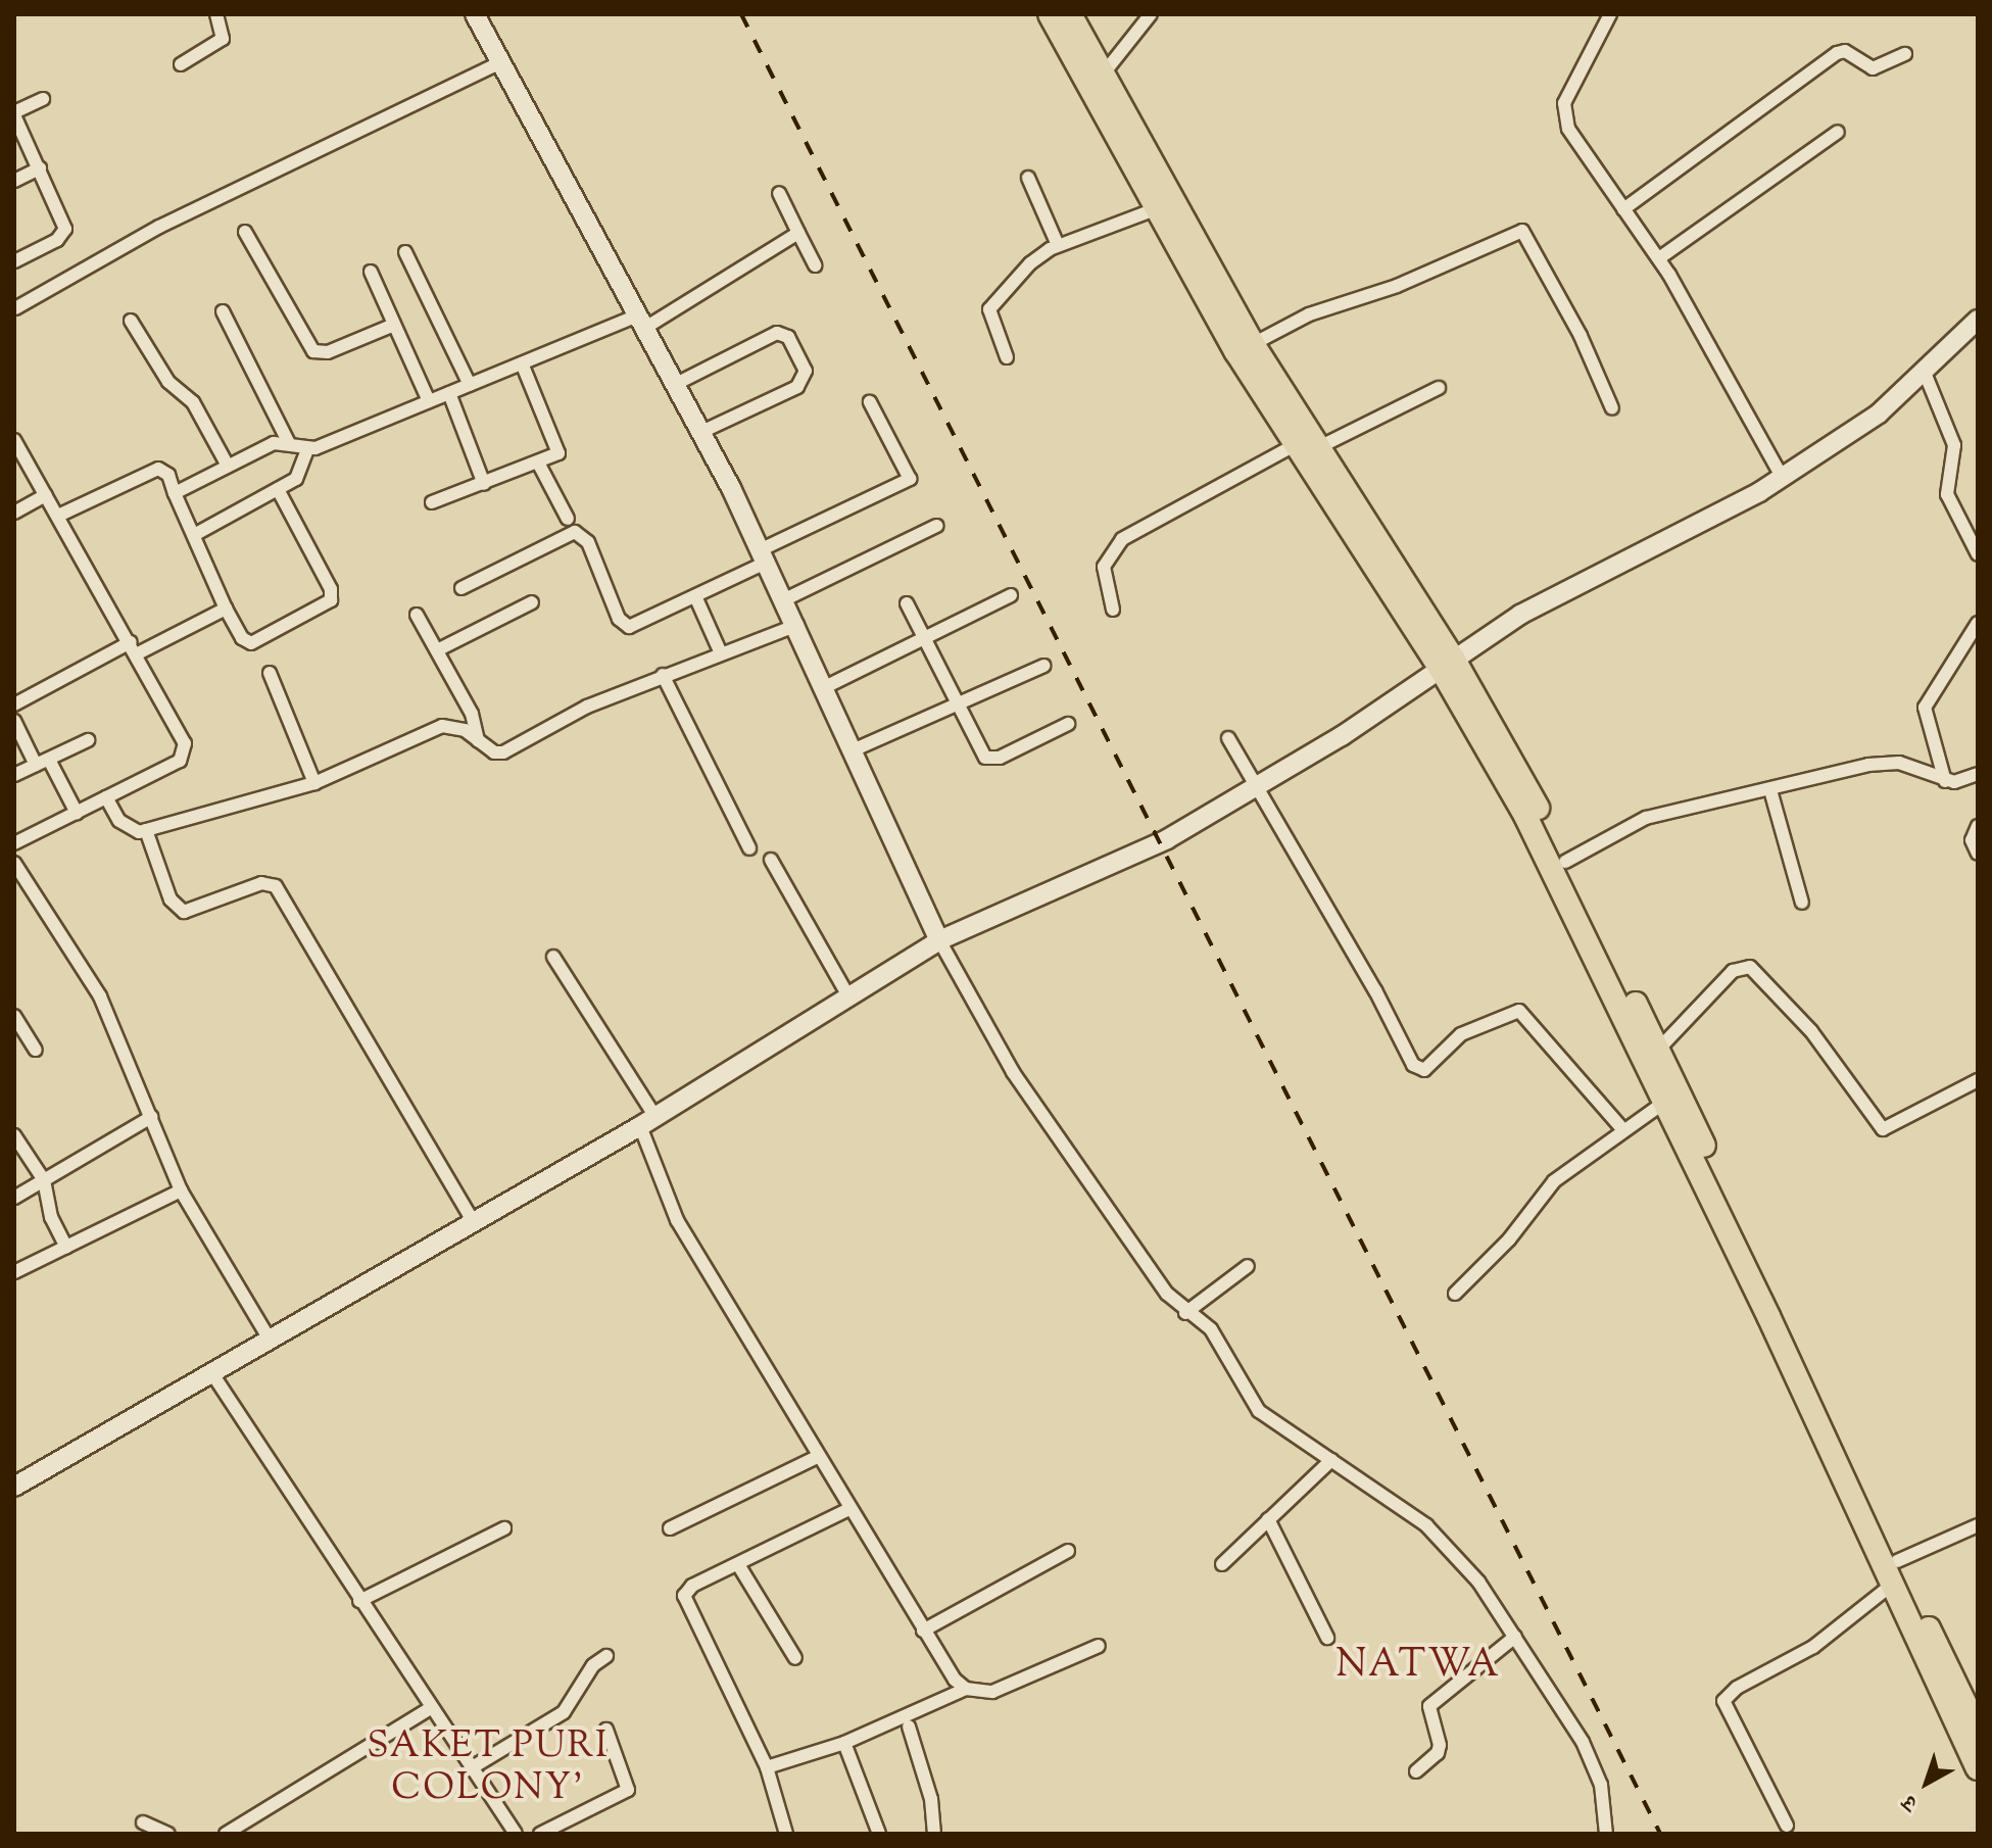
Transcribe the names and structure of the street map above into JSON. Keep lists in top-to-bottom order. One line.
{"districts":["NATWA","SAKET PURI COLONY'"],"north":"bottom left"}
